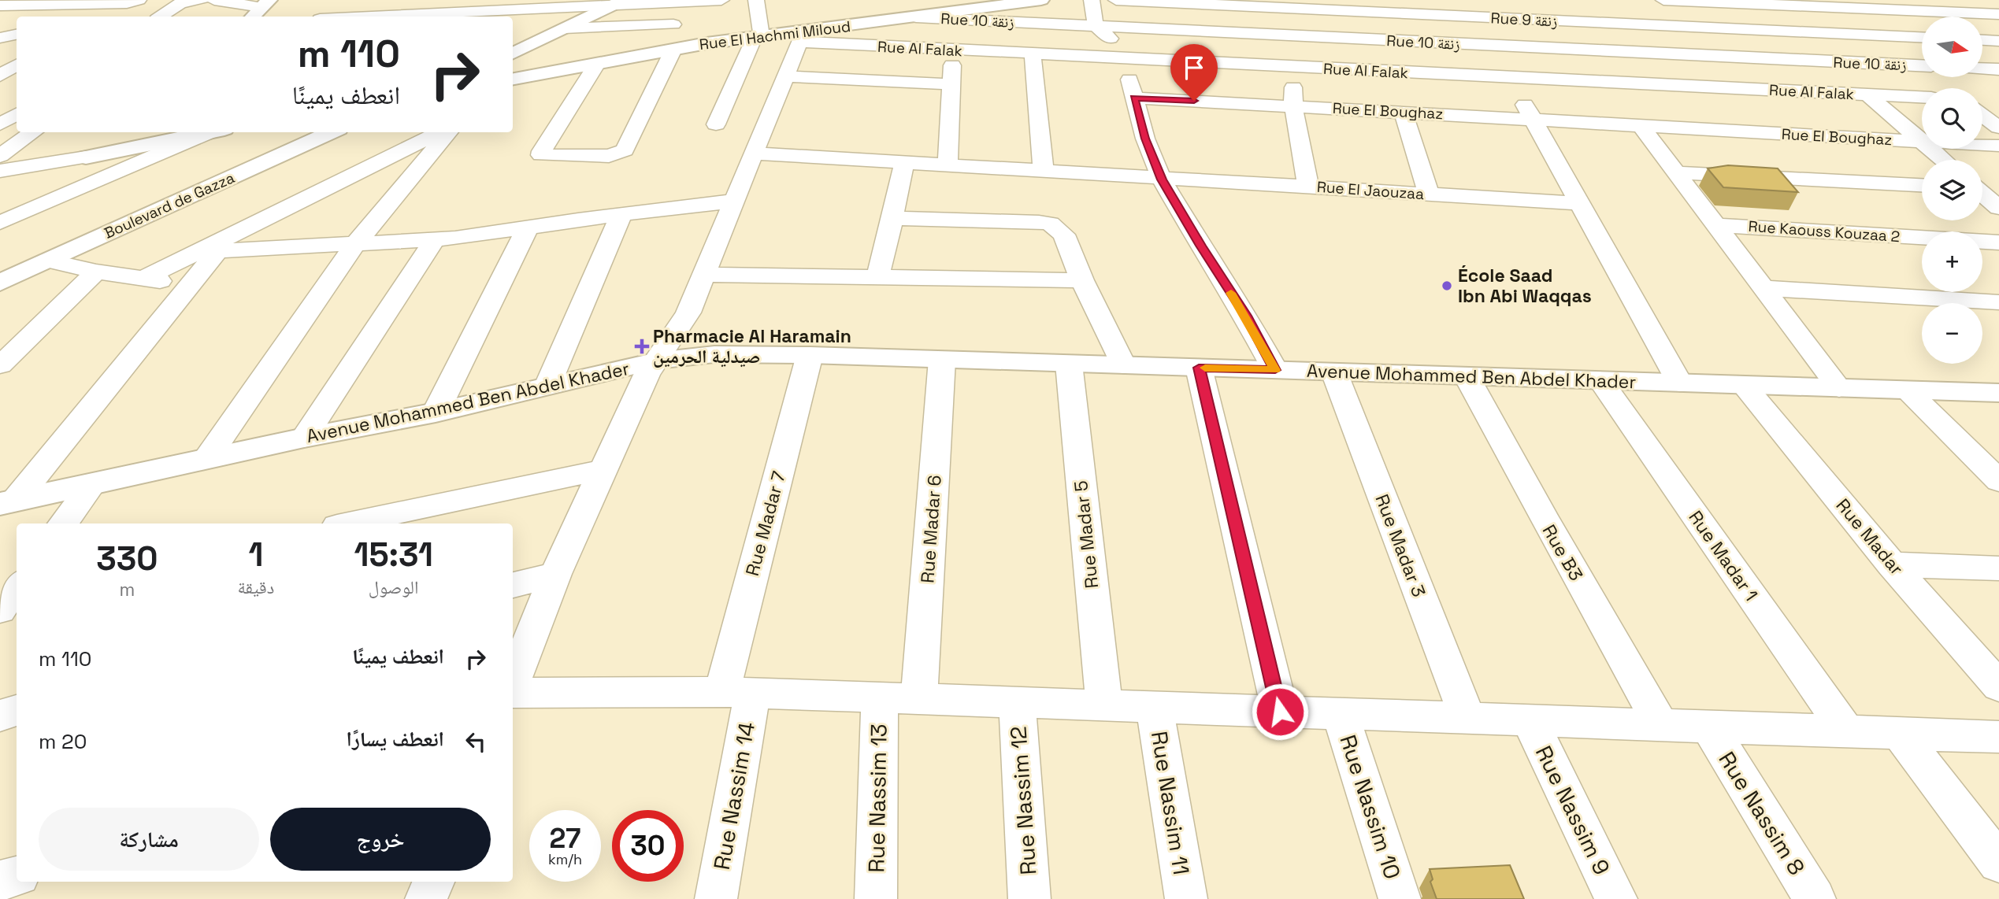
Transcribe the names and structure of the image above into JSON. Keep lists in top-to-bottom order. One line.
{"streets":{"street":["Rue 9 زنقة","Rue 10 زنقة","Rue El Hachmi Miloud","Rue Al Falak","Rue El Boughaz","Rue El Jaouzaa","Boulevard de Gazza","Rue Kaouss Kouzaa 2","Avenue Mohammed Ben Abdel Khader","Rue Madar 7","Rue Madar 6","Rue Madar 5","Rue Madar","Rue Madar 3","Rue B3","Rue Madar 1","Rue Nassim 14","Rue Nassim 13","Rue Nassim 12","Rue Nassim 11","Rue Nassim 10","Rue Nassim 9","Rue Nassim 8"]},"crossings":[["Rue 10 زنقة","Rue El Hachmi Miloud"],["Rue El Hachmi Miloud","Rue Al Falak"],["Avenue Mohammed Ben Abdel Khader","Rue Madar 7"],["Avenue Mohammed Ben Abdel Khader","Rue Madar 6"],["Avenue Mohammed Ben Abdel Khader","Rue Madar 5"],["Avenue Mohammed Ben Abdel Khader","Rue Madar"],["Avenue Mohammed Ben Abdel Khader","Rue Madar 3"],["Avenue Mohammed Ben Abdel Khader","Rue B3"],["Avenue Mohammed Ben Abdel Khader","Rue Madar 1"],["Rue Madar 7","Rue Nassim 14"]],"places":{"other":["École Saad Ibn Abi Waqqas"],"health":["Pharmacie Al Haramain صيدلية الحرمين"]},"north":"right","page":{"map_buttons":["+","−"],"turn":["110 m","انعطف يمينًا"],"eta":["15:31","الوصول","1","دقيقة","330","m"],"list":[{"name":"انعطف يمينًا","value":"110 m"},{"name":"انعطف يسارًا","value":"20 m"}],"buttons":["خروج","مشاركة"],"speed":"27 km/h","limit":"30"}}
